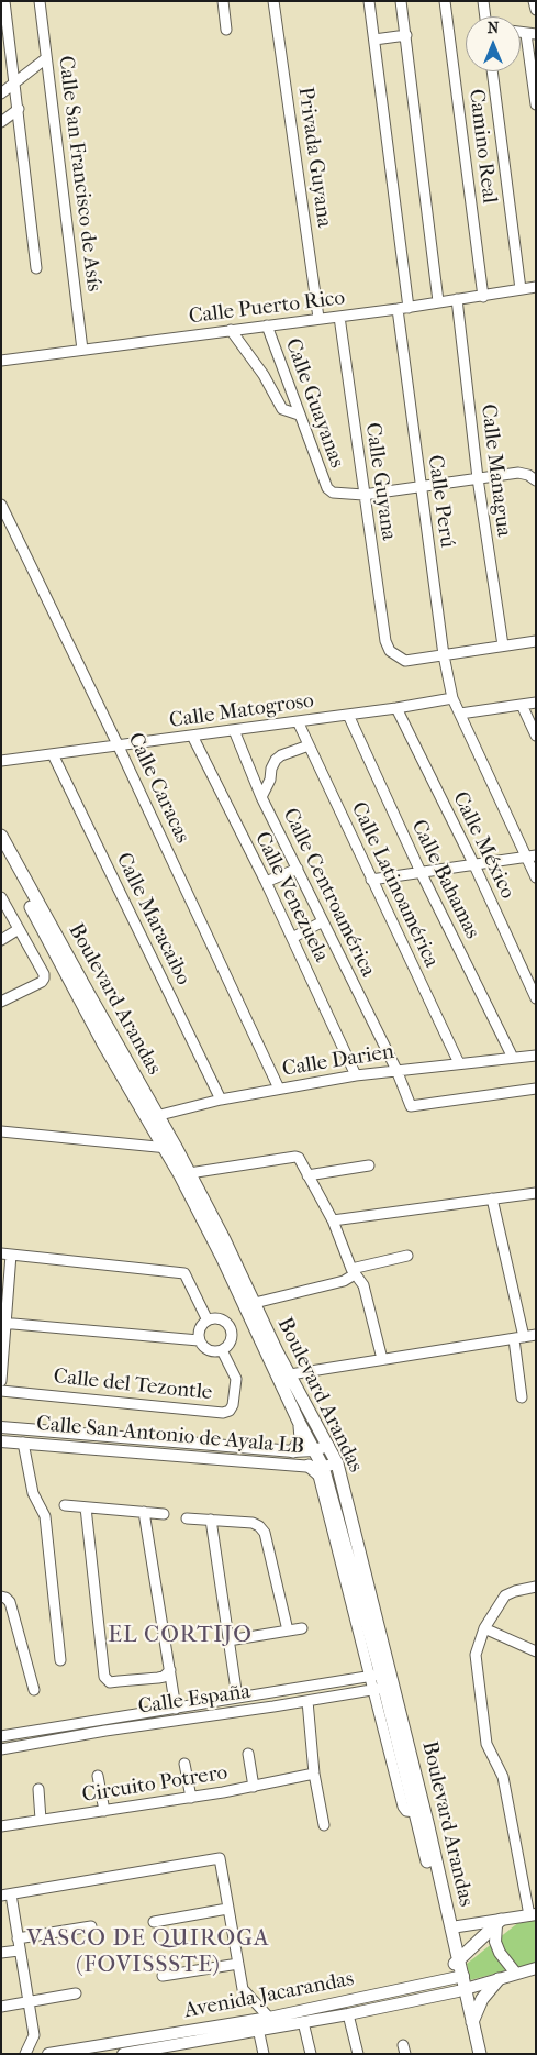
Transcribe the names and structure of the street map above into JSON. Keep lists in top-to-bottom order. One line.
{"streets":{"main road":["Boulevard Arandas"],"street":["Camino Real","Privada Guyana","Calle San Francisco de Asís","Calle Puerto Rico","Calle Guayanas","Calle Managua","Calle Guyana","Calle Perú","Calle Matogroso","Calle Caracas","Calle México","Calle Bahamas","Calle Latinoamérica","Calle Centroamérica","Calle Venezuela","Calle Maracaibo","Calle Darien","Calle del Tezontle","Calle San Antonio de Ayala LB","Calle España","Circuito Potrero","Avenida Jacarandas"]},"crossings":[["Camino Real","Calle Puerto Rico"],["Privada Guyana","Calle Puerto Rico"],["Calle San Francisco de Asís","Calle Puerto Rico"],["Calle Puerto Rico","Calle Guayanas"],["Calle Puerto Rico","Calle Managua"],["Calle Puerto Rico","Calle Guyana"],["Calle Puerto Rico","Calle Perú"],["Calle Guayanas","Calle Guyana"],["Calle Guyana","Calle Perú"],["Calle Perú","Calle Matogroso"],["Calle Matogroso","Calle Caracas"],["Calle Matogroso","Calle México"],["Calle Matogroso","Calle Bahamas"],["Calle Matogroso","Calle Latinoamérica"],["Calle Matogroso","Calle Centroamérica"],["Calle Matogroso","Calle Venezuela"],["Calle Matogroso","Calle Maracaibo"],["Calle Caracas","Calle Darien"],["Calle Bahamas","Calle Darien"],["Calle Latinoamérica","Calle Darien"],["Calle Centroamérica","Calle Darien"],["Calle Venezuela","Calle Darien"],["Calle Maracaibo","Calle Darien"],["Boulevard Arandas","Calle Darien"],["Boulevard Arandas","Calle San Antonio de Ayala LB"],["Boulevard Arandas","Calle España"],["Boulevard Arandas","Avenida Jacarandas"]],"districts":["EL CORTIJO","VASCO DE QUIROGA (FOVISSSTE)"],"north":"top"}
